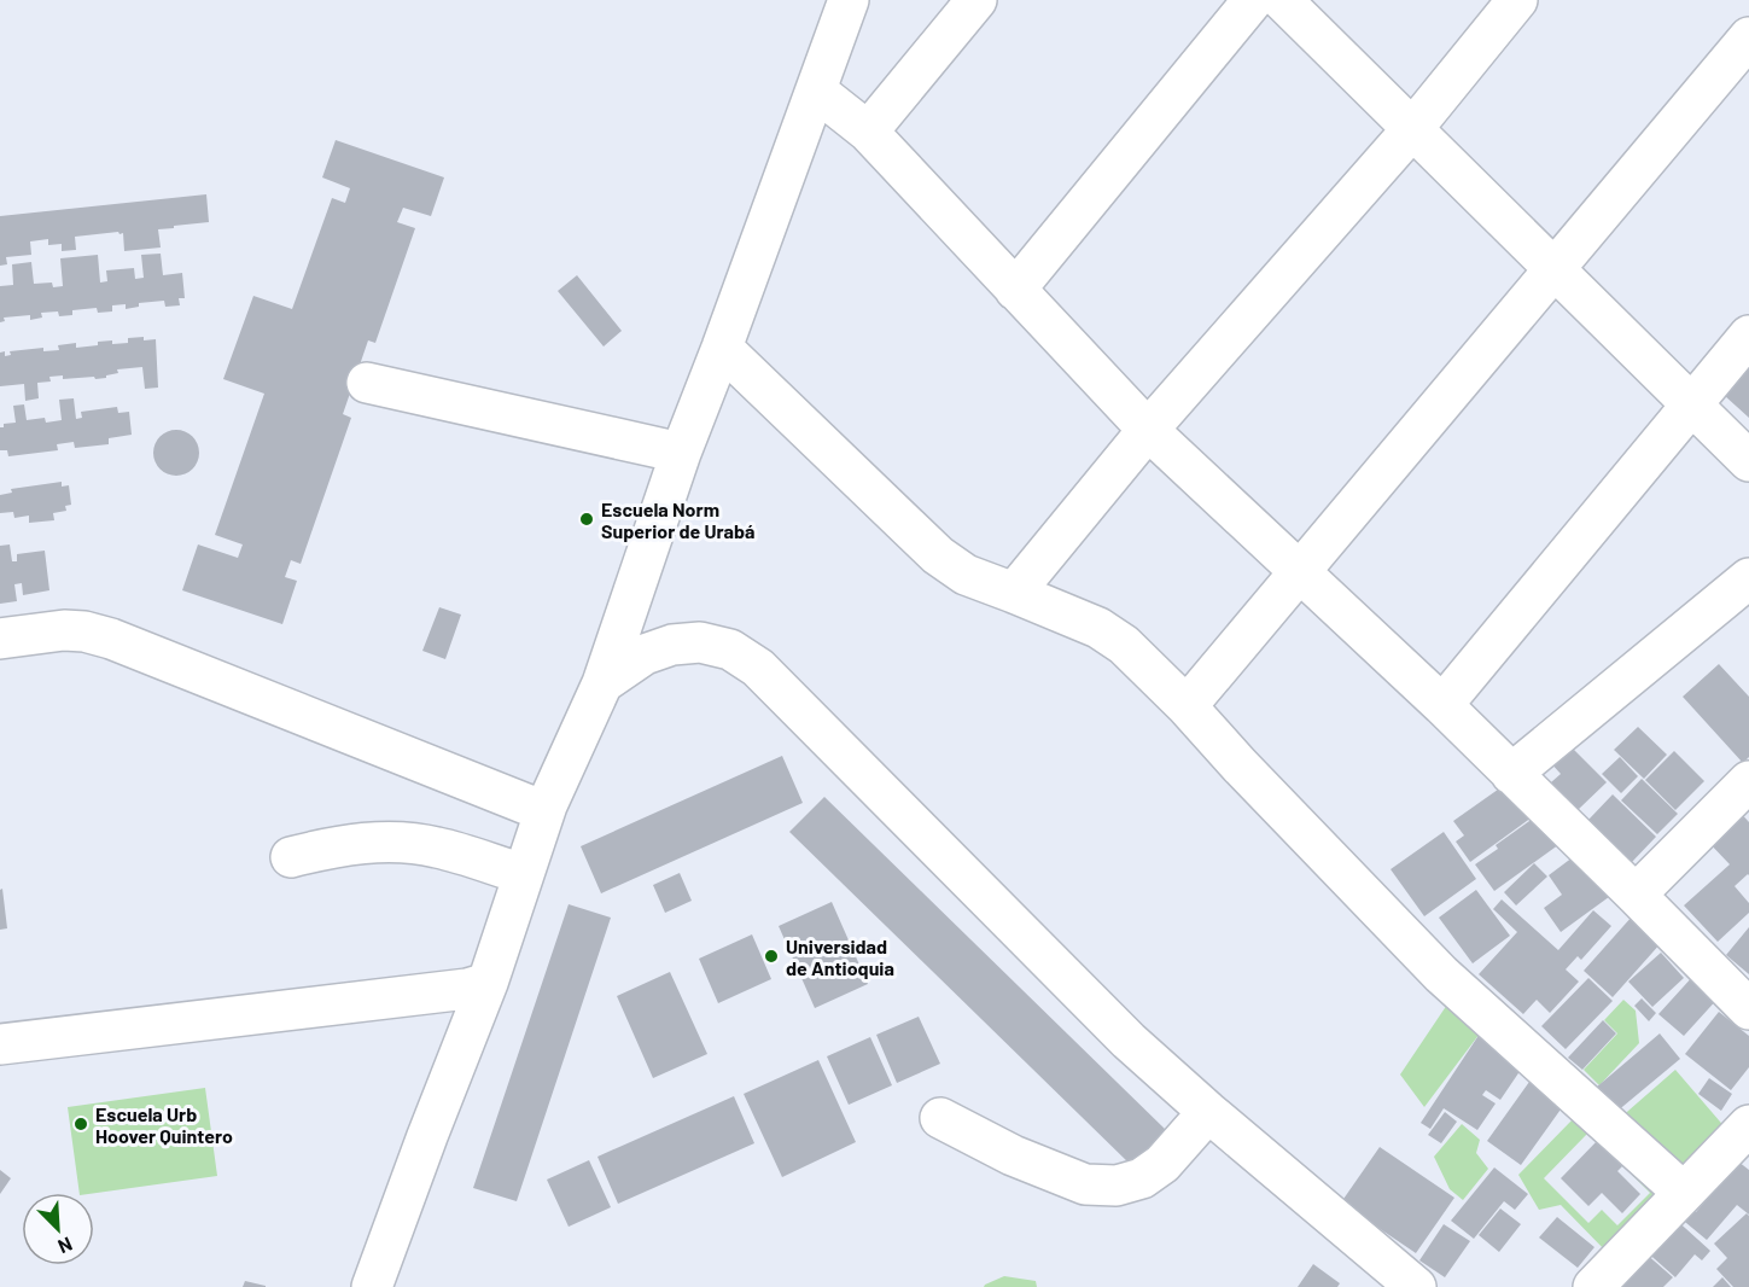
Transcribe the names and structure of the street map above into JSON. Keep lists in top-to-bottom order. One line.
{"places":["Escuela Norm Superior de Urabá","Universidad de Antioquia","Escuela Urb Hoover Quintero"],"north":"bottom right"}
